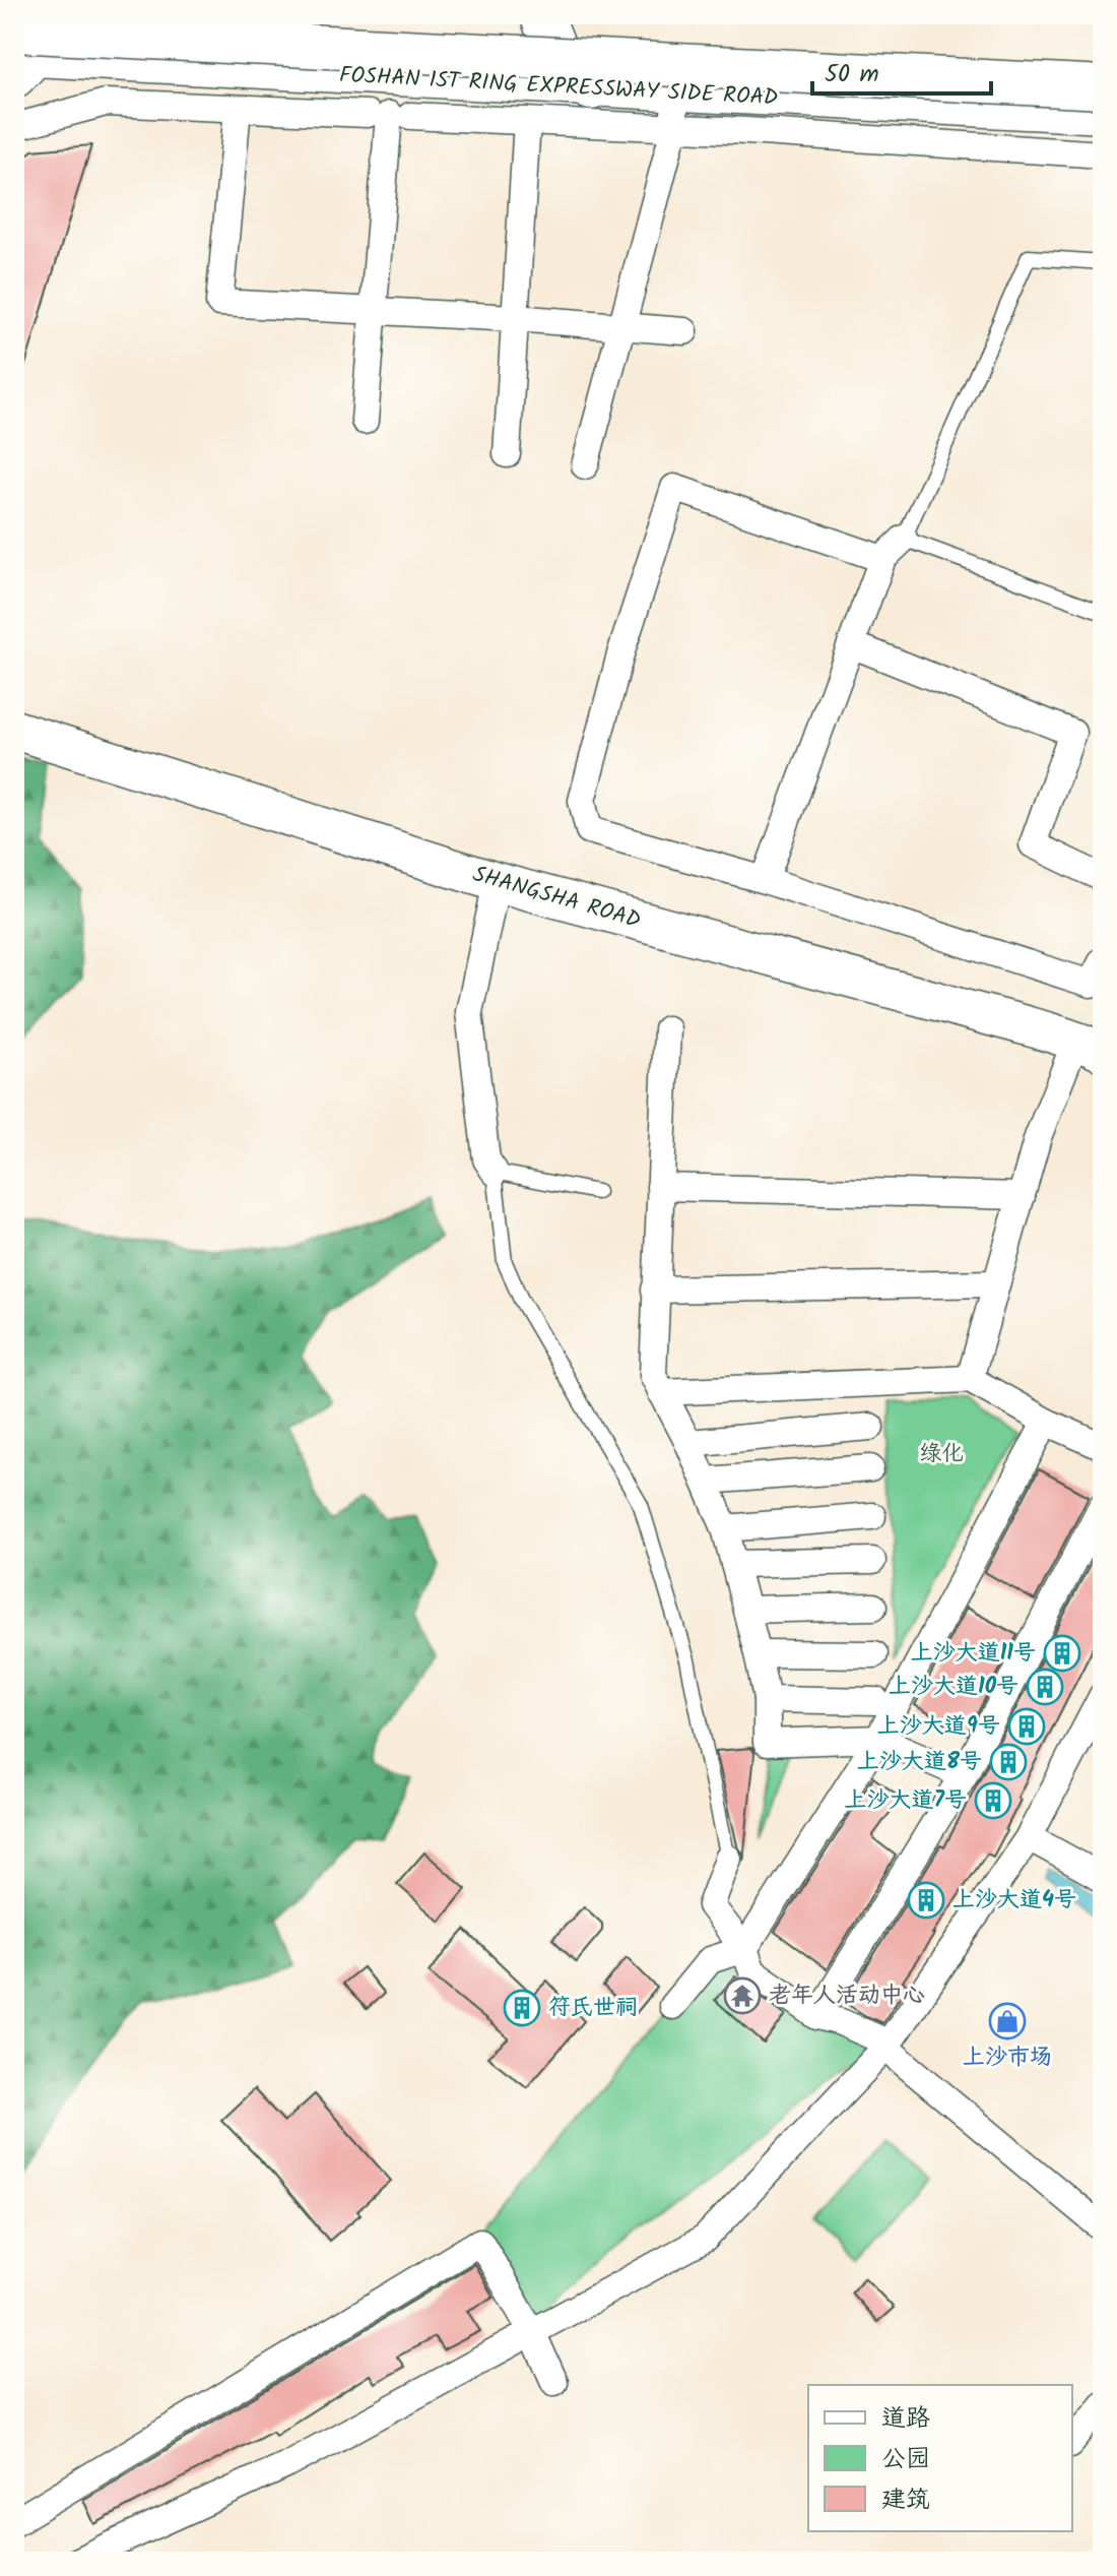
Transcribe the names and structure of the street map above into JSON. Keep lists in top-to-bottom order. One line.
{"streets":{"main road":["FOSHAN 1ST RING EXPRESSWAY SIDE ROAD","SHANGSHA ROAD"]},"parks":["绿化"],"places":{"building":["上沙大道11号","上沙大道10号","上沙大道9号","上沙大道8号","上沙大道7号","上沙大道4号","符氏世祠"],"temple":["老年人活动中心"],"shop":["上沙市场"]},"legend":["道路","公园","建筑"],"scale_bar":"50 m"}
